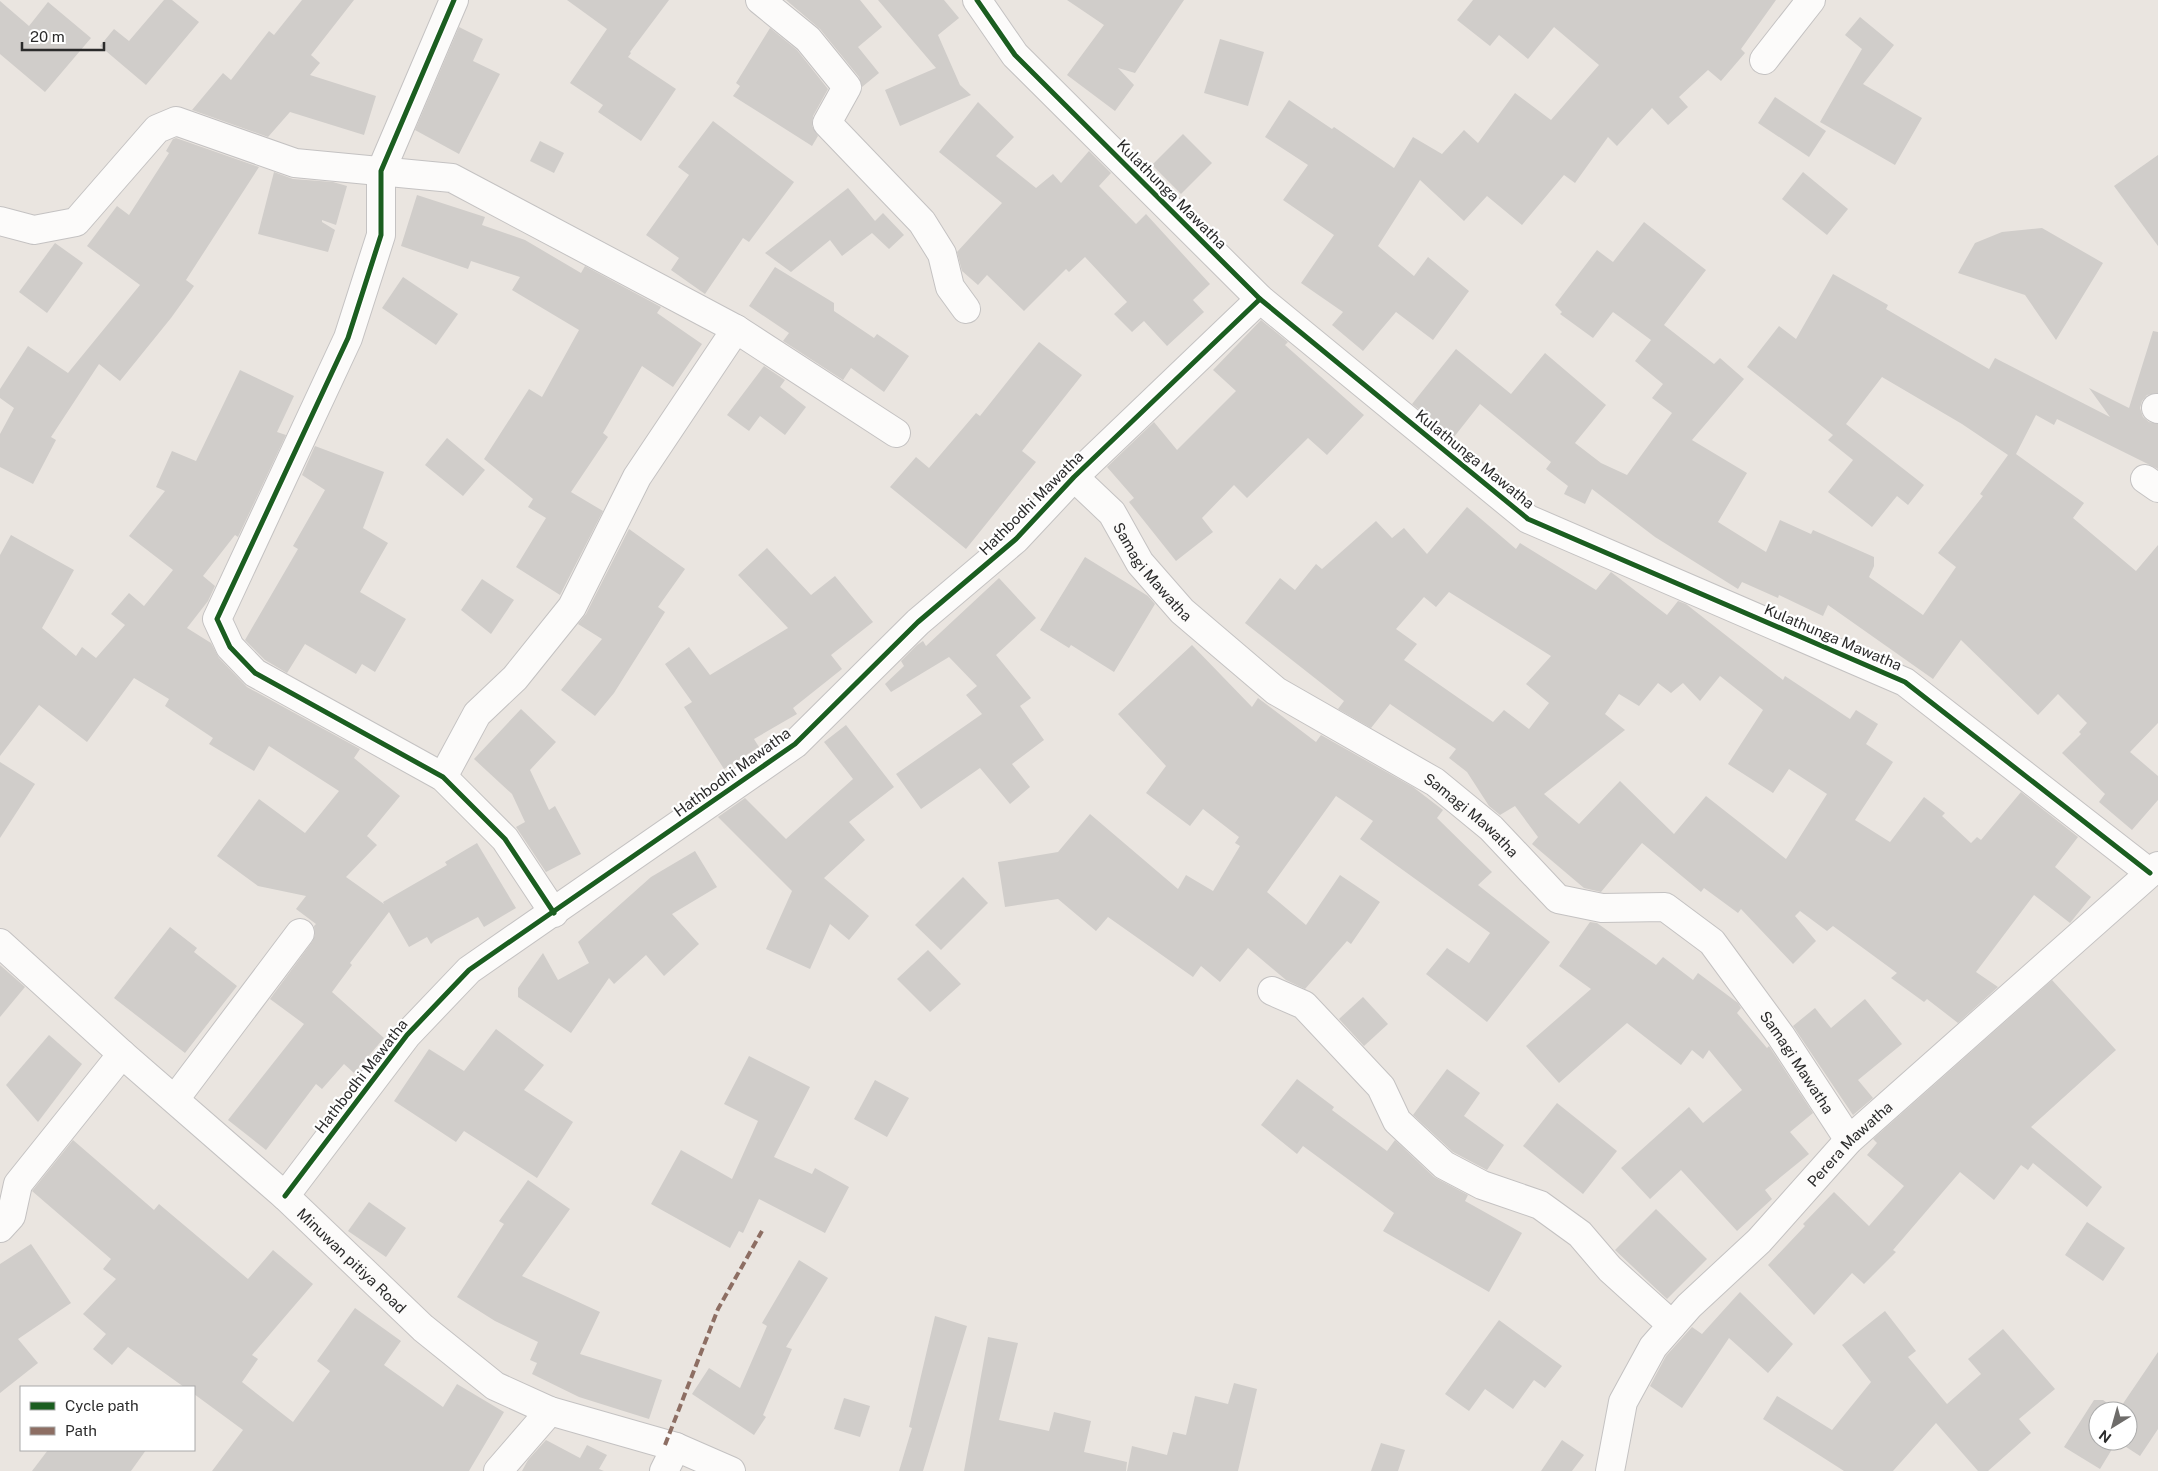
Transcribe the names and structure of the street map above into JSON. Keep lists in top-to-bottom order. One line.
{"streets":{"street":["Kulathunga Mawatha","Hathbodhi Mawatha","Samagi Mawatha","Perera Mawatha","Minuwan pitiya Road"]},"crossings":[["Kulathunga Mawatha","Hathbodhi Mawatha"],["Kulathunga Mawatha","Perera Mawatha"],["Hathbodhi Mawatha","Samagi Mawatha"],["Hathbodhi Mawatha","Minuwan pitiya Road"],["Samagi Mawatha","Perera Mawatha"]],"legend":["Cycle path","Path"],"scale_bar":"20 m","north":"bottom left"}
